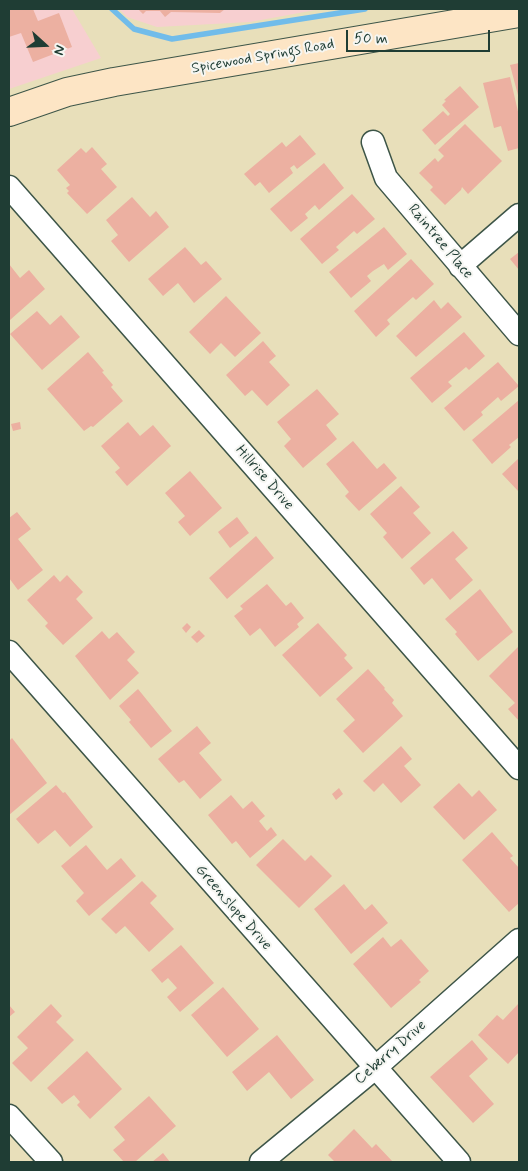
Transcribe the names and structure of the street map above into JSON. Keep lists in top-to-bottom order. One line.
{"streets":{"main road":["Spicewood Springs Road"],"street":["Raintree Place","Hillrise Drive","Greenslope Drive","Ceberry Drive"]},"crossings":[["Greenslope Drive","Ceberry Drive"]],"scale_bar":"50 m","north":"right"}
